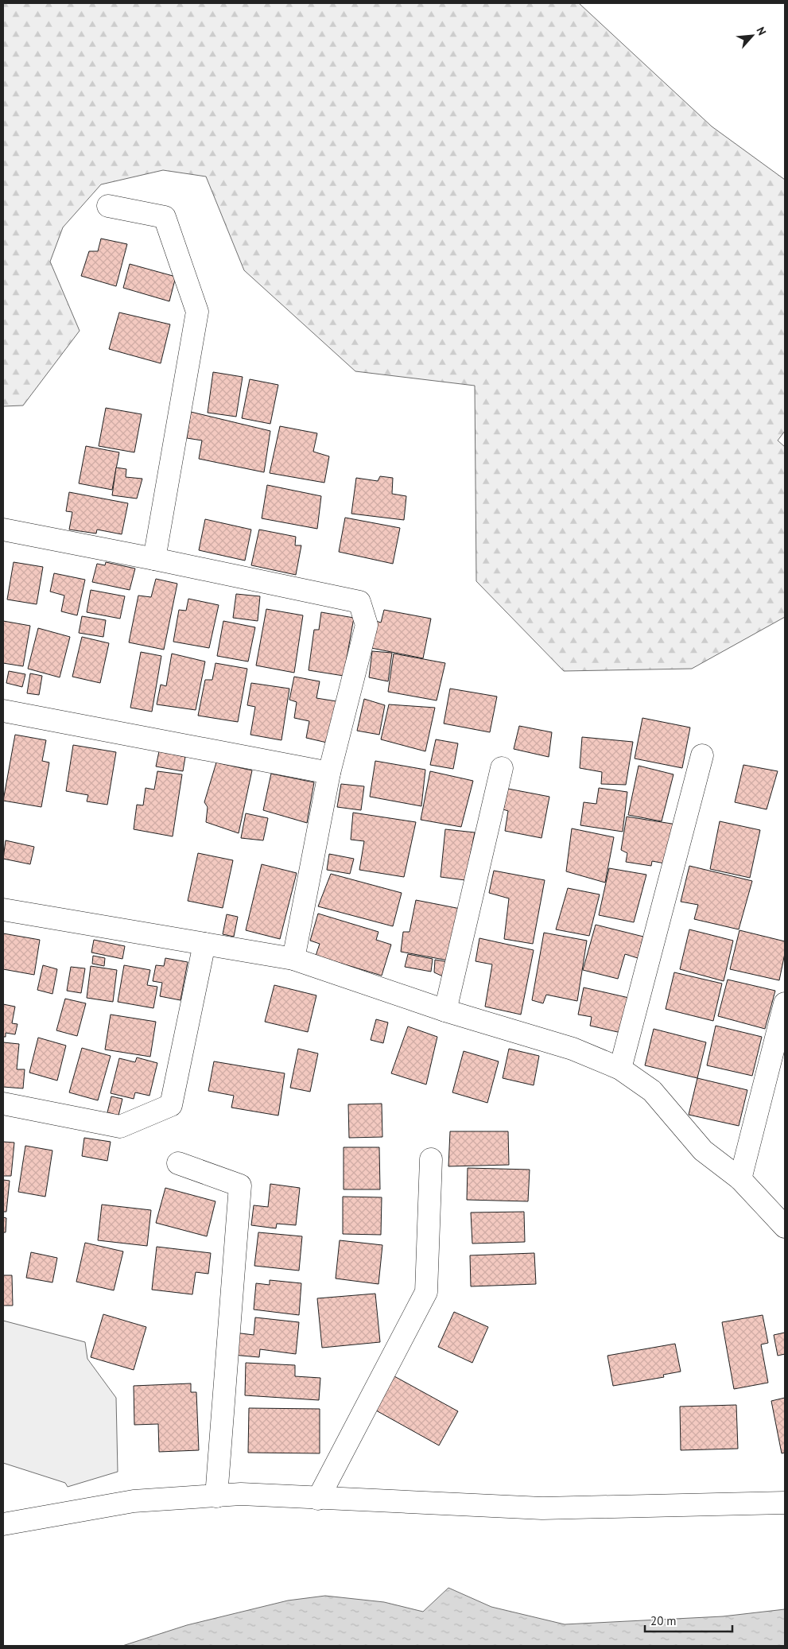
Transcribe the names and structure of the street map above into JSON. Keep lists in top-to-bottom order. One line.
{"scale_bar":"20 m","north":"top right"}
